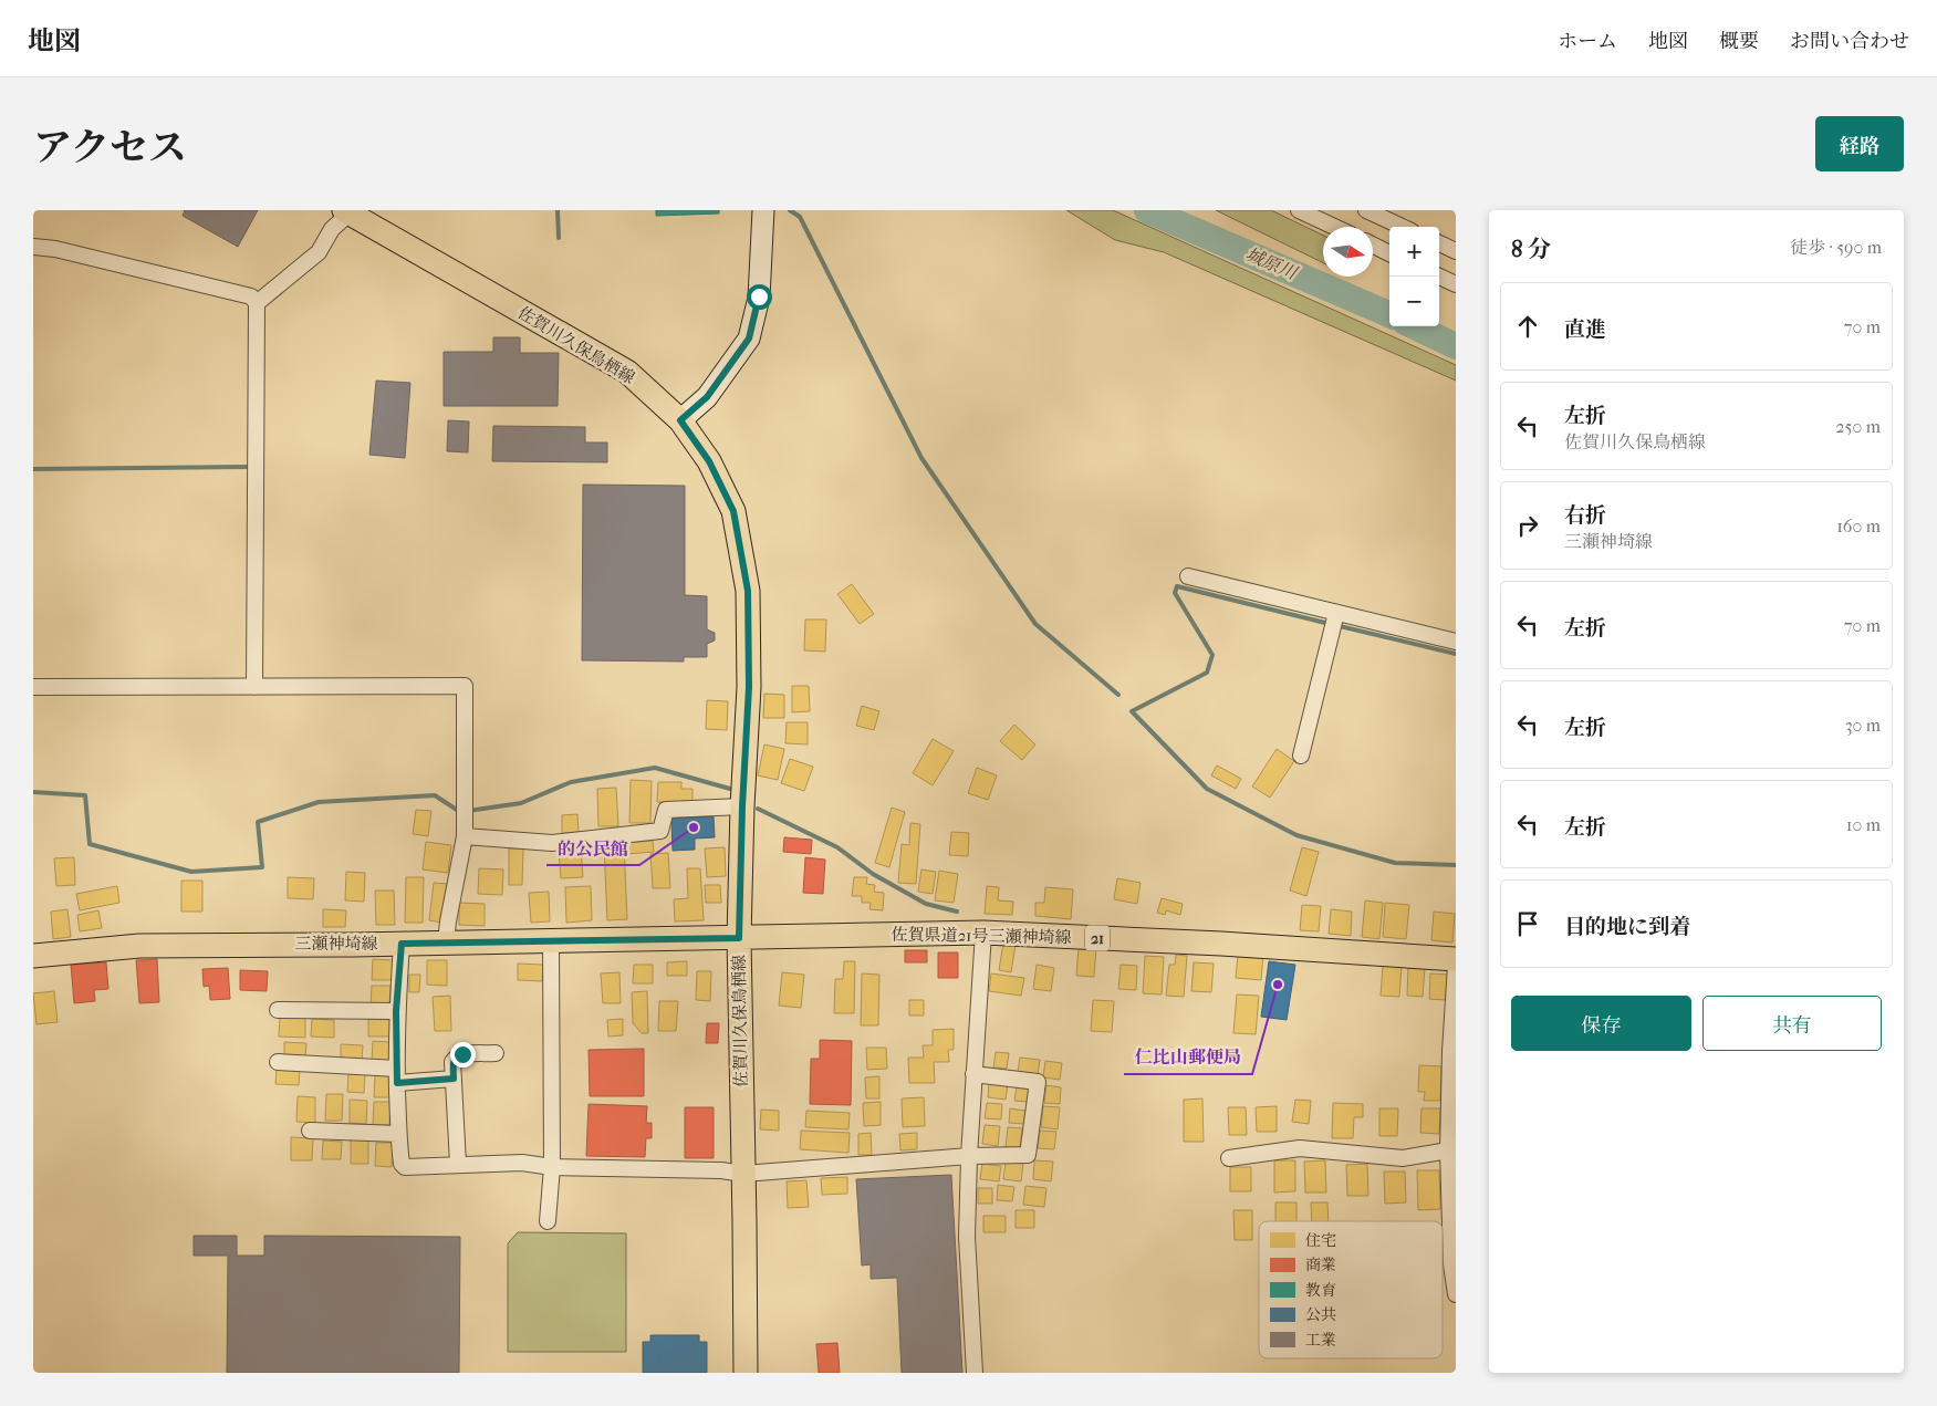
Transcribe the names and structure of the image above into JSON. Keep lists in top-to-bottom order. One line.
{"streets":{"main road":["佐賀川久保鳥栖線","佐賀県道21号三瀬神埼線","21","三瀬神埼線"]},"crossings":[["佐賀川久保鳥栖線","佐賀県道21号三瀬神埼線"],["佐賀川久保鳥栖線","三瀬神埼線"],["佐賀県道21号三瀬神埼線","三瀬神埼線"]],"water":["城原川"],"places":["的公民館","仁比山郵便局"],"legend":["住宅","商業","教育","公共","工業"],"north":"right","page":{"header":"地図","nav":["ホーム","地図","概要","お問い合わせ"],"title":"アクセス","buttons":["経路",["保存","共有"]],"heading":["8 分","徒歩 · 590 m"],"map_buttons":["+","−"],"list":[["直進","70 m"],["左折","佐賀川久保鳥栖線","250 m"],["右折","三瀬神埼線","160 m"],["左折","70 m"],["左折","30 m"],["左折","10 m"],"目的地に到着"]}}
